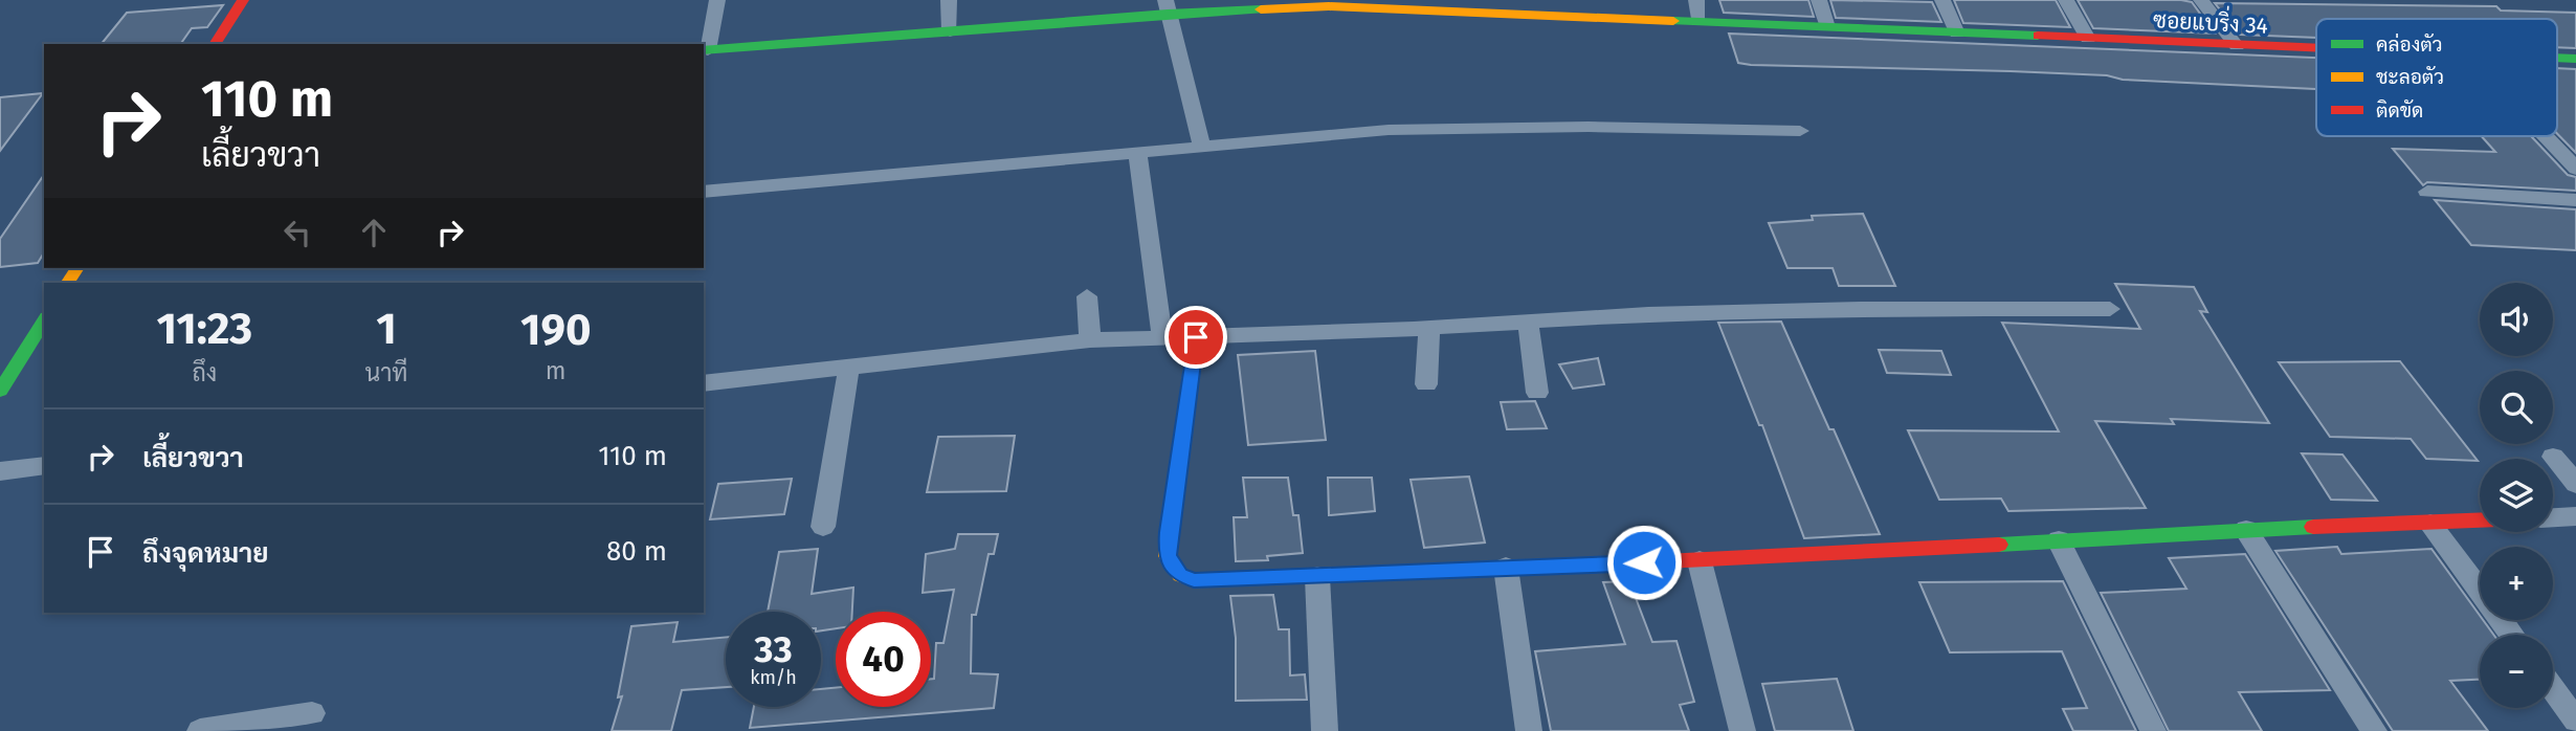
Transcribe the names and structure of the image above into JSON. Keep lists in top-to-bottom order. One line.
{"streets":{"street":["ซอยแบริ่ง 34"]},"legend":["คล่องตัว","ชะลอตัว","ติดขัด"],"page":{"turn":["110 m","เลี้ยวขวา"],"map_buttons":["+","−"],"eta":["11:23","ถึง","1","นาที","190","m"],"list":[{"name":"เลี้ยวขวา","value":"110 m"},{"name":"ถึงจุดหมาย","value":"80 m"}],"speed":"33 km/h","limit":"40"}}
